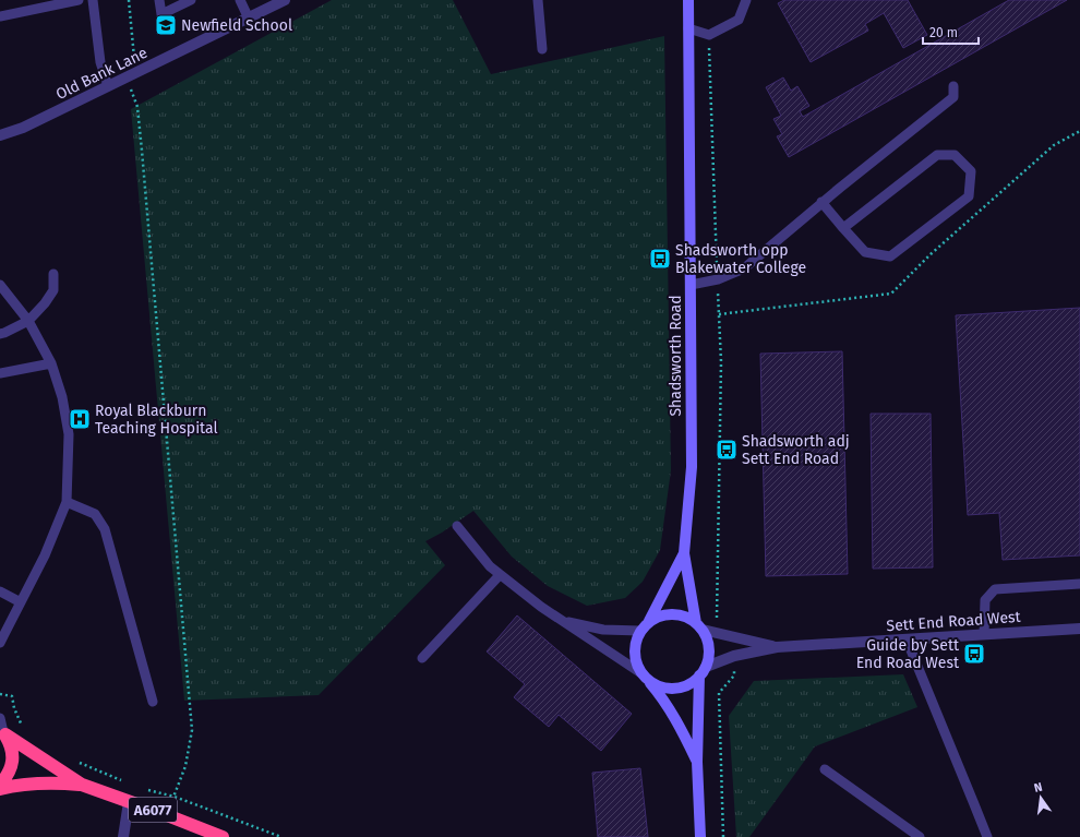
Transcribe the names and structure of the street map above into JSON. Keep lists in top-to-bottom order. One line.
{"streets":{"highway":["A6077"],"main road":["Shadsworth Road"],"street":["Old Bank Lane","Sett End Road West"]},"crossings":[["Shadsworth Road","Sett End Road West"]],"places":{"school or university":["Newfield School"],"bus stop":["Shadsworth opp Blakewater College","Shadsworth adj Sett End Road","Guide by Sett End Road West"],"hospital":["Royal Blackburn Teaching Hospital"]},"scale_bar":"20 m","north":"top"}
